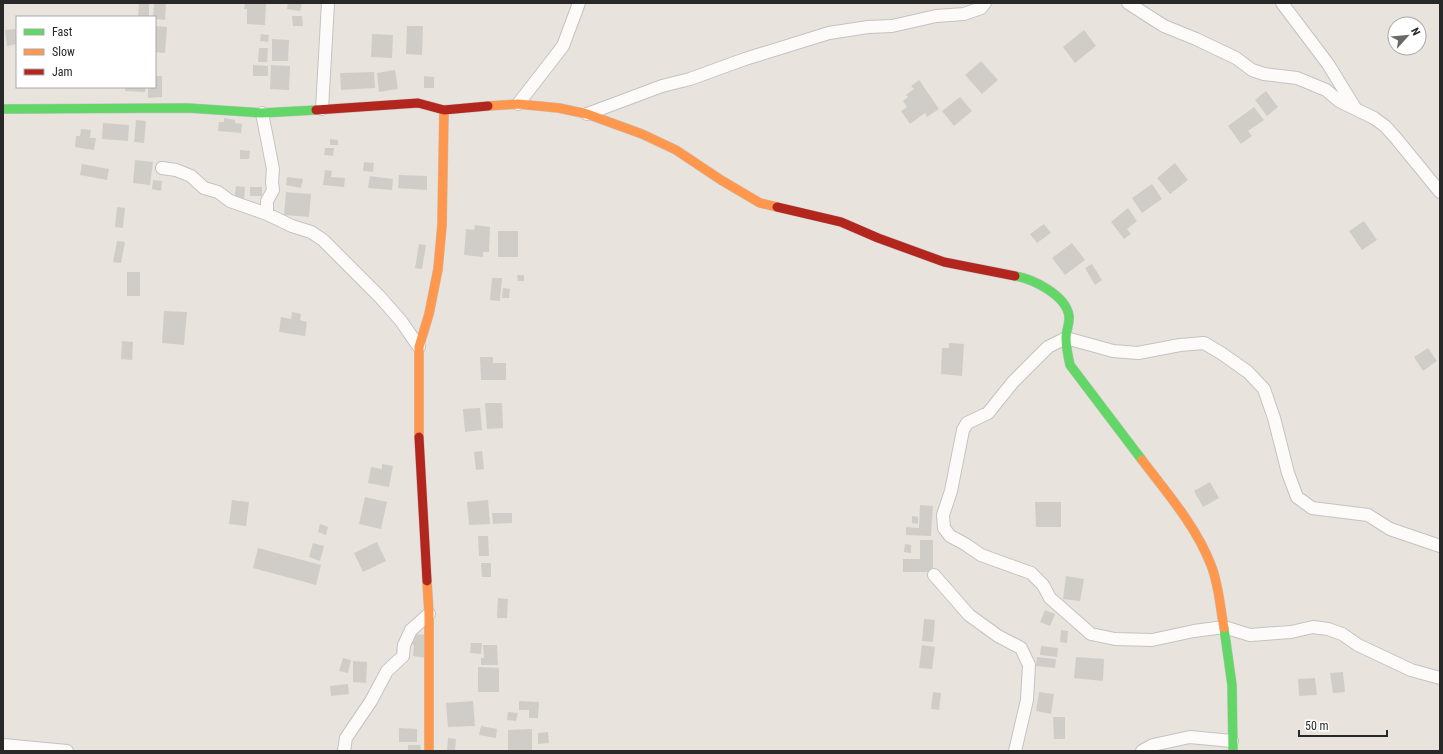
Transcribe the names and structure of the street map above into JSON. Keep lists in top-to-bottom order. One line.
{"legend":["Fast","Slow","Jam"],"scale_bar":"50 m","north":"top right"}
